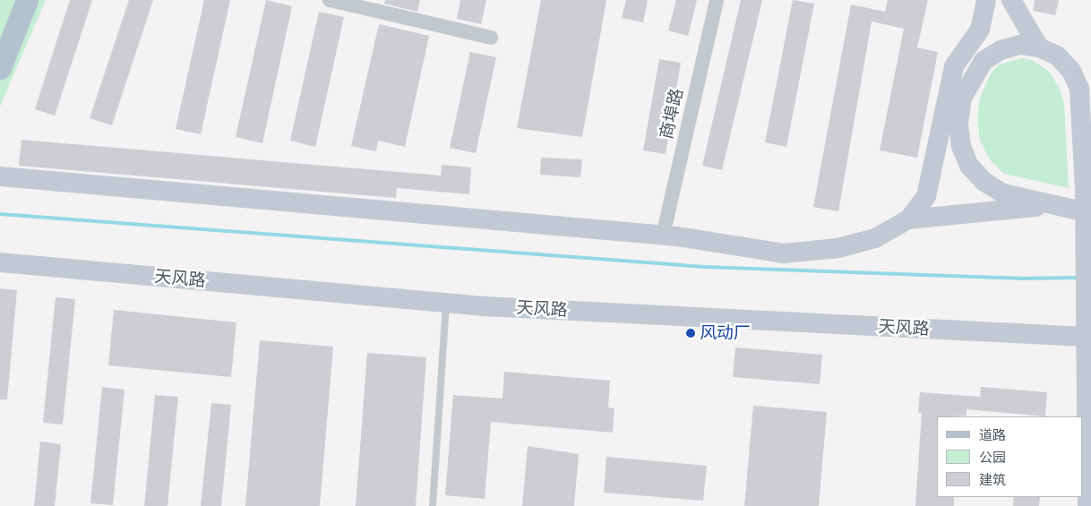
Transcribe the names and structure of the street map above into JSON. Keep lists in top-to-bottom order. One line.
{"streets":{"main road":["天风路"],"street":["商埠路"]},"places":["风动厂"],"legend":["道路","公园","建筑"]}
